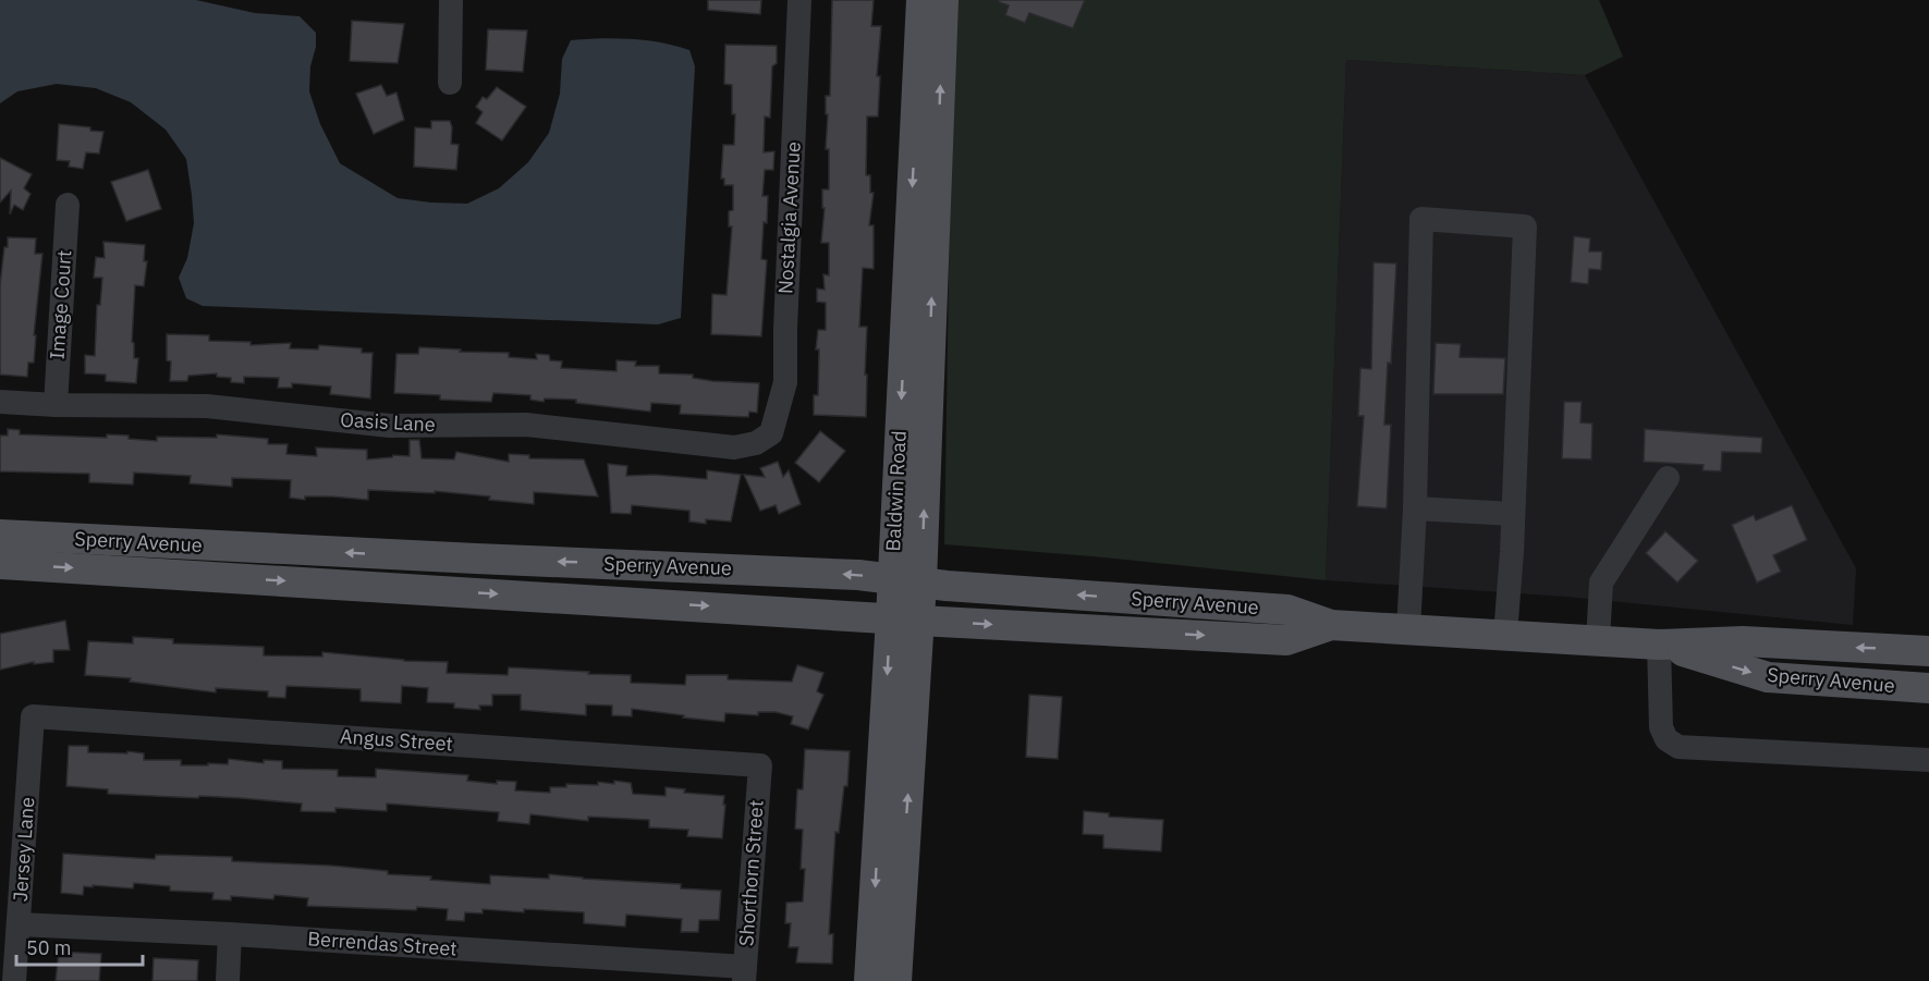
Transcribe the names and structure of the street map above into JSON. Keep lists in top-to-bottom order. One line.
{"streets":{"main road":["Baldwin Road","Sperry Avenue"],"street":["Nostalgia Avenue","Image Court","Oasis Lane","Angus Street","Jersey Lane","Shorthorn Street","Berrendas Street"]},"crossings":[["Nostalgia Avenue","Oasis Lane"],["Image Court","Oasis Lane"],["Baldwin Road","Sperry Avenue"],["Angus Street","Jersey Lane"],["Angus Street","Shorthorn Street"],["Jersey Lane","Berrendas Street"],["Shorthorn Street","Berrendas Street"]],"scale_bar":"50 m"}
